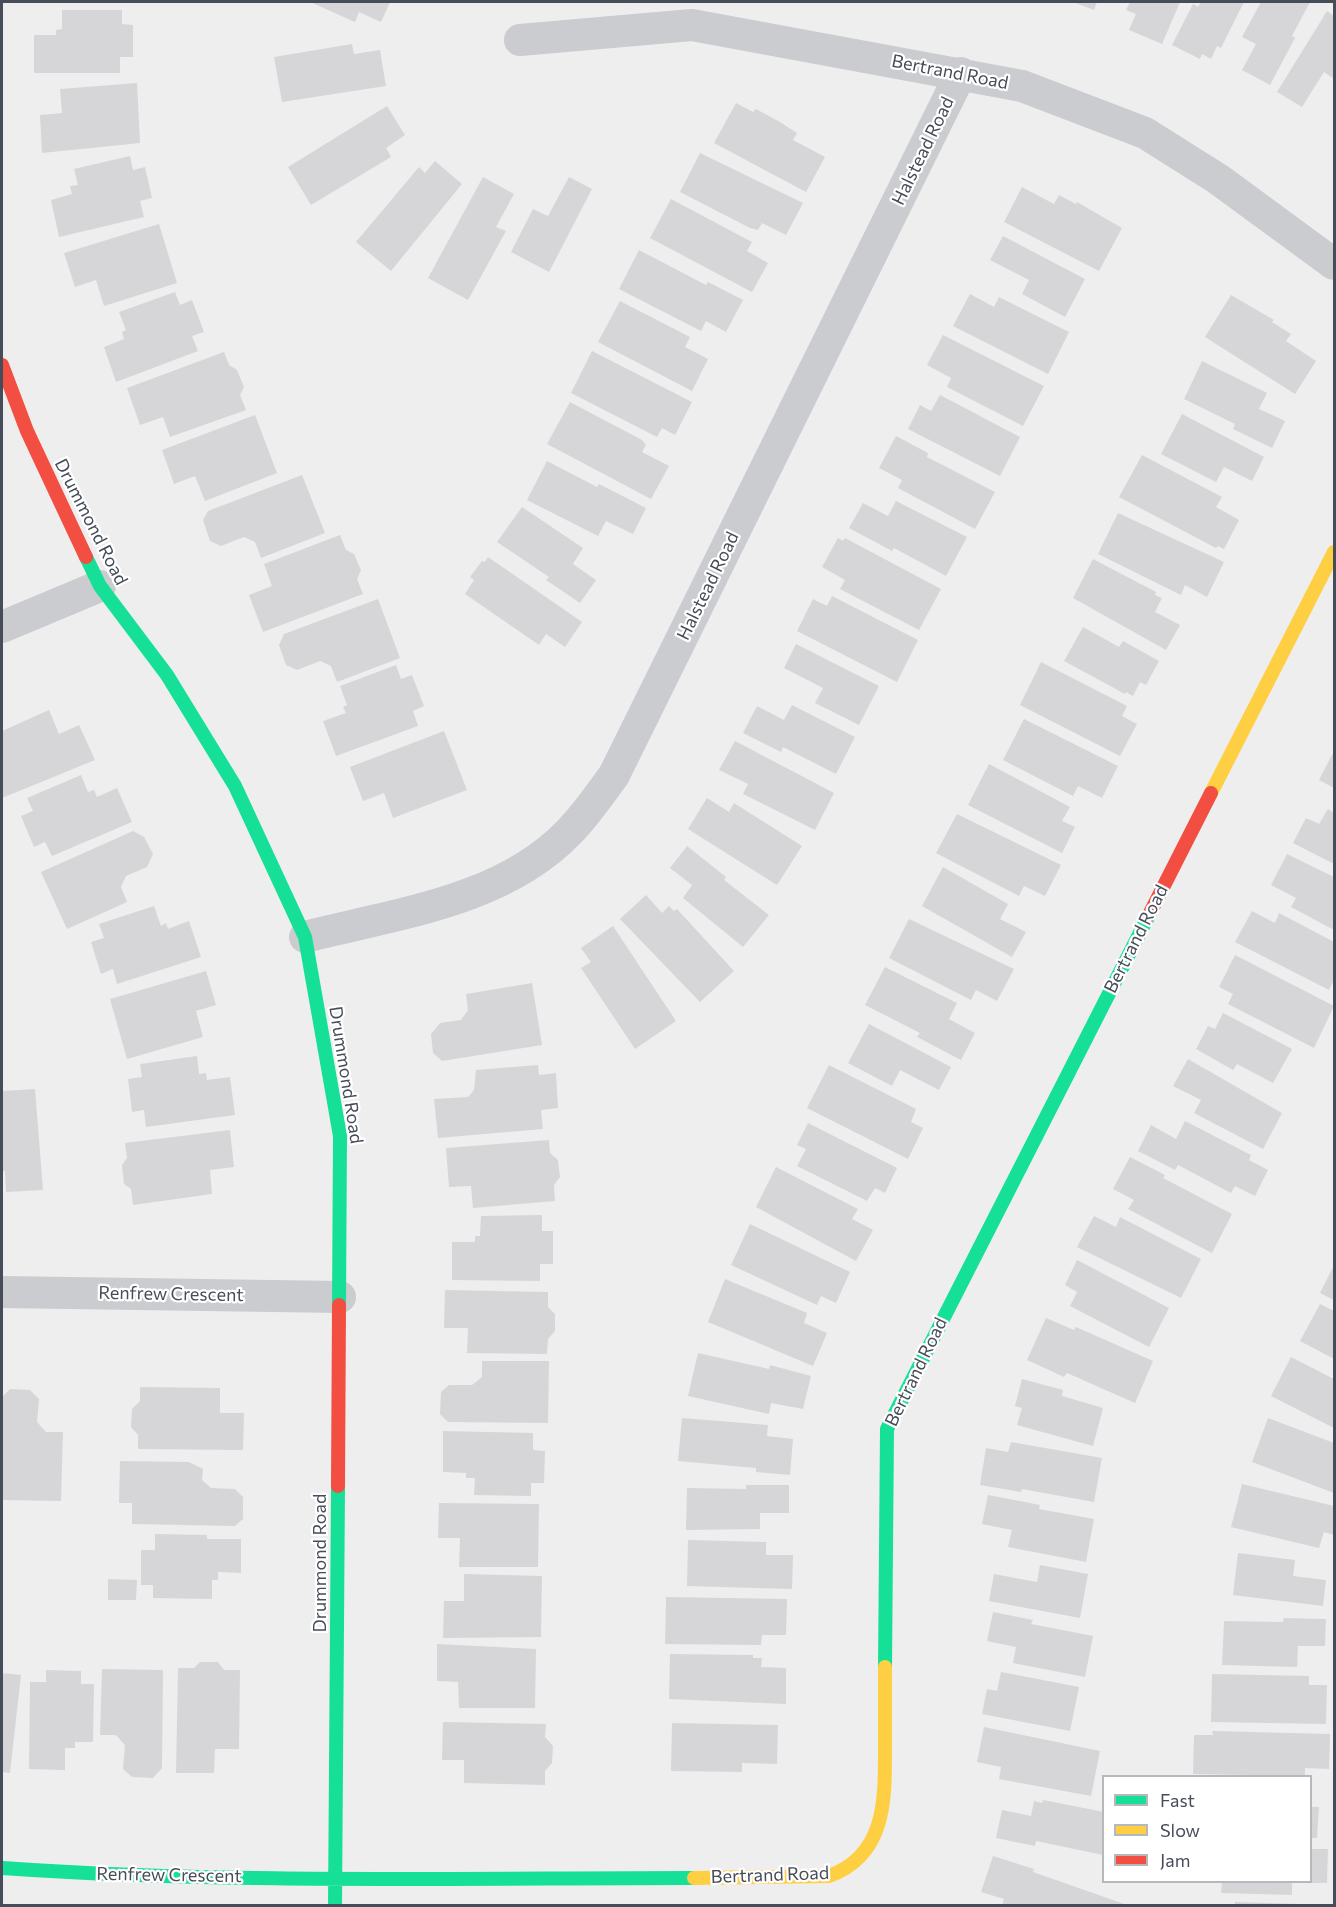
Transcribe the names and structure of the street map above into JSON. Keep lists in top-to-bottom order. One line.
{"streets":{"street":["Bertrand Road","Halstead Road","Drummond Road","Renfrew Crescent"]},"crossings":[["Bertrand Road","Halstead Road"],["Bertrand Road","Drummond Road"],["Bertrand Road","Renfrew Crescent"],["Halstead Road","Drummond Road"],["Drummond Road","Renfrew Crescent"]],"legend":["Fast","Slow","Jam"]}
